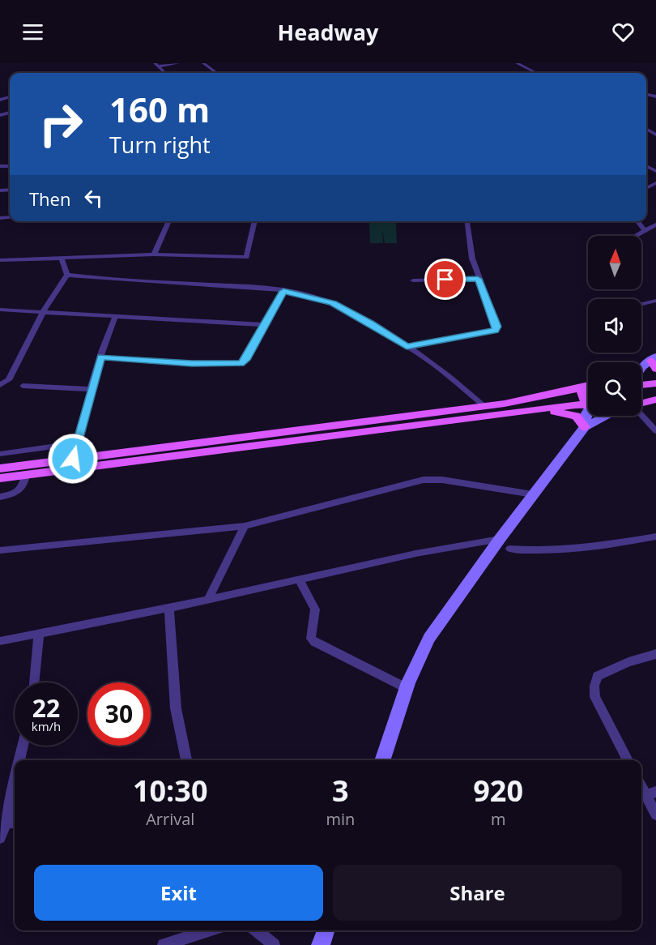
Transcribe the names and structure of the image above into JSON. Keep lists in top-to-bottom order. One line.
{"north":"top","page":{"header":"Headway","turn":["160 m","Turn right"],"then":"Then","speed":"22 km/h","limit":"30","eta":["10:30","Arrival","3","min","920","m"],"buttons":["Exit","Share"]}}
